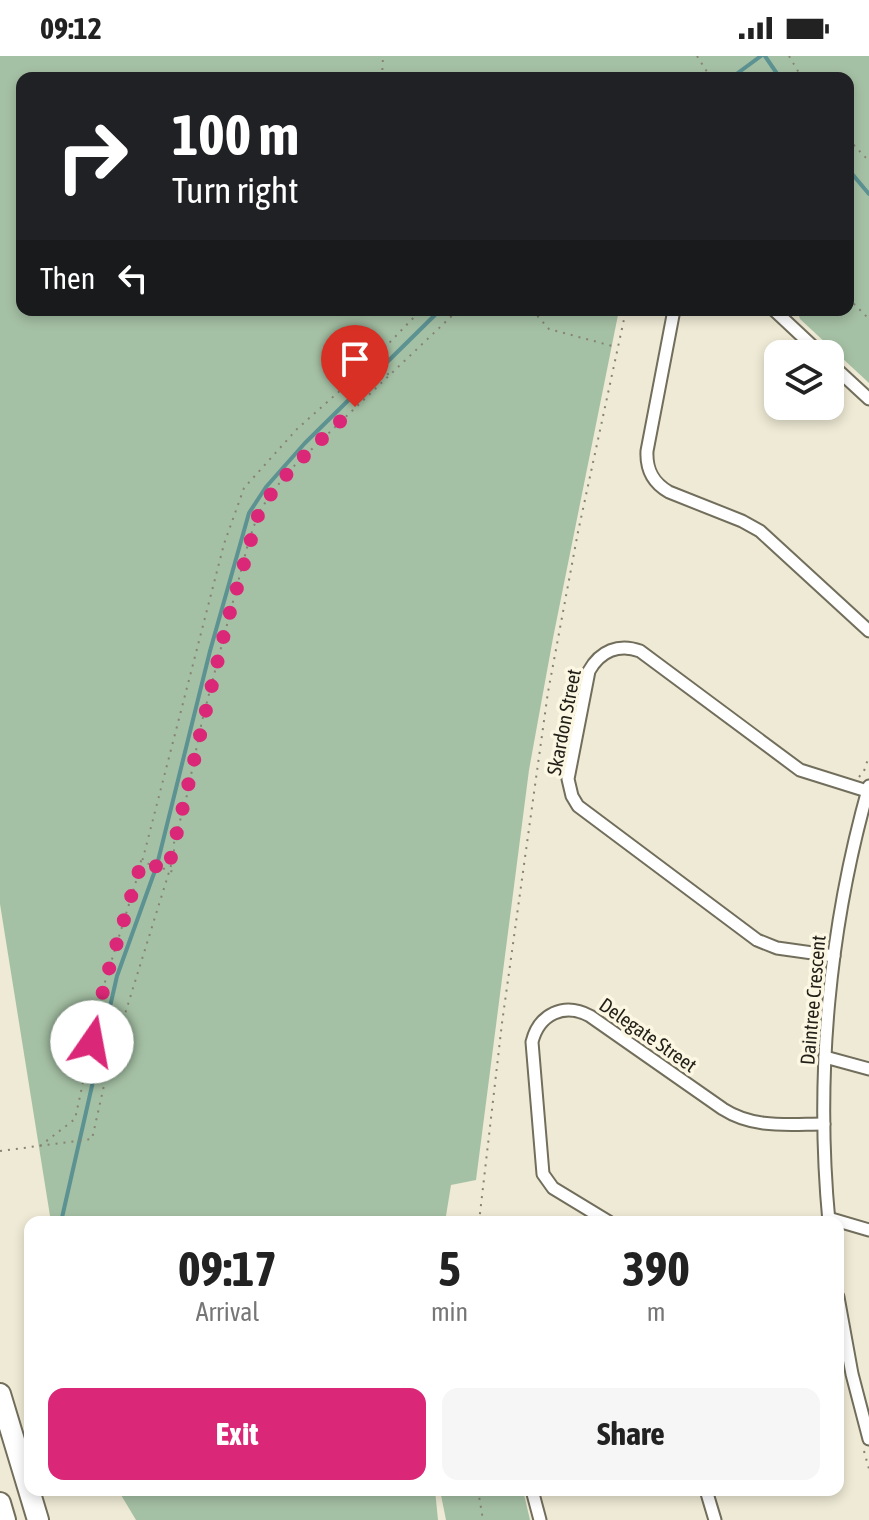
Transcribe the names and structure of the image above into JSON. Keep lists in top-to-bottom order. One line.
{"streets":{"street":["Skardon Street","Daintree Crescent","Delegate Street"]},"crossings":[["Skardon Street","Daintree Crescent"],["Daintree Crescent","Delegate Street"]],"page":{"status":"09:12","turn":["100 m","Turn right"],"then":"Then","eta":["09:17","Arrival","5","min","390","m"],"buttons":["Exit","Share"]}}
